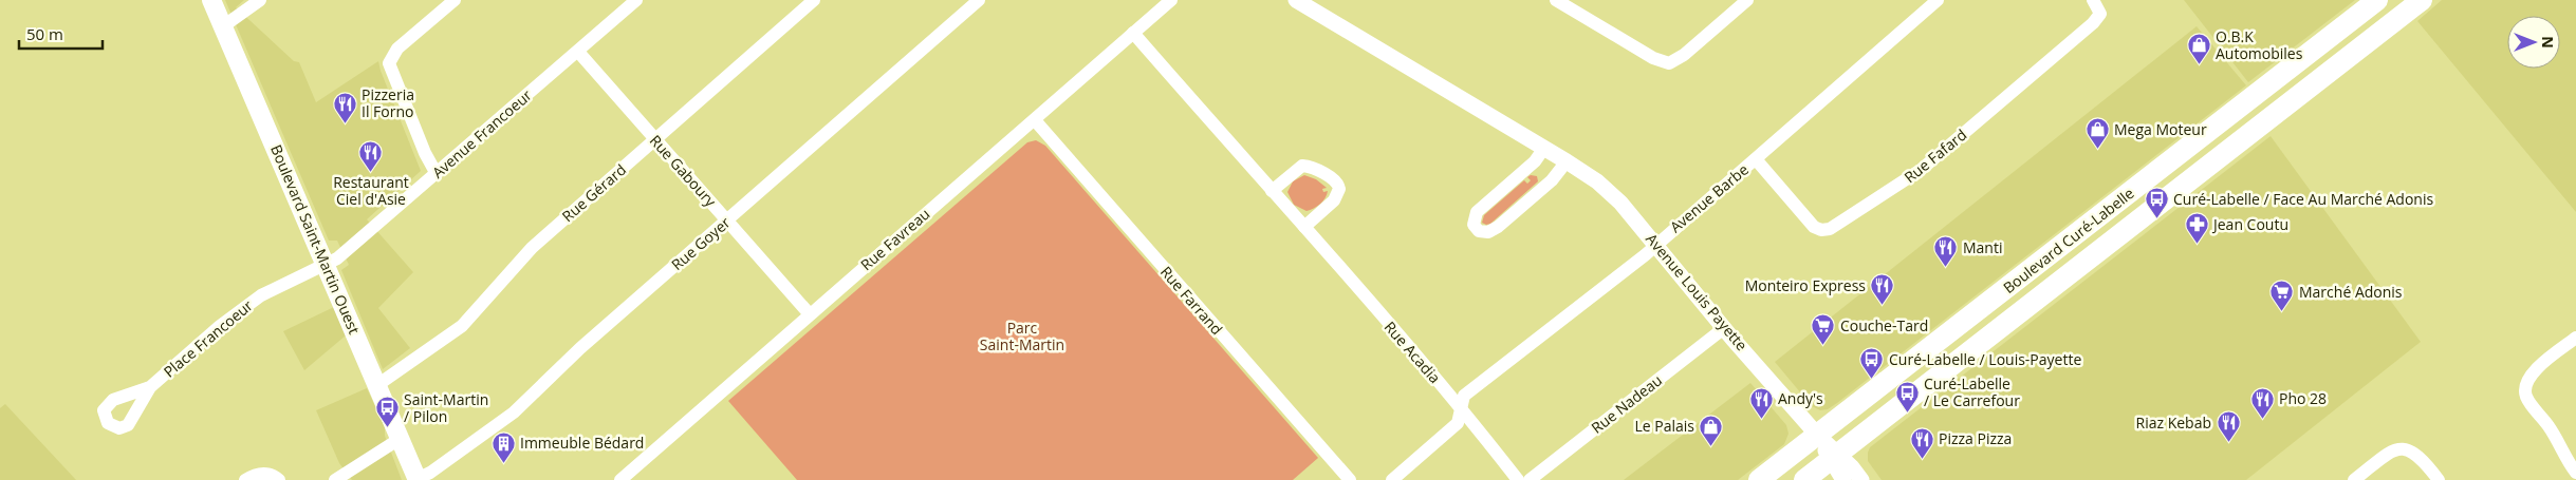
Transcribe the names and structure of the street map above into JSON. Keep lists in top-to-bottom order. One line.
{"streets":{"main road":["Boulevard Saint-Martin Ouest","Boulevard Curé-Labelle"],"street":["Avenue Francoeur","Rue Fafard","Rue Gaboury","Rue Gérard","Avenue Barbe","Rue Favreau","Rue Goyer","Avenue Louis Payette","Rue Farrand","Place Francoeur","Rue Acadia","Rue Nadeau"]},"crossings":[["Avenue Francoeur","Rue Gaboury"],["Avenue Francoeur","Boulevard Saint-Martin Ouest"],["Avenue Francoeur","Place Francoeur"],["Rue Fafard","Avenue Barbe"],["Rue Gaboury","Rue Gérard"],["Rue Gaboury","Rue Favreau"],["Rue Gaboury","Rue Goyer"],["Rue Gérard","Boulevard Saint-Martin Ouest"],["Avenue Barbe","Avenue Louis Payette"],["Avenue Barbe","Rue Acadia"],["Boulevard Saint-Martin Ouest","Rue Goyer"],["Boulevard Saint-Martin Ouest","Place Francoeur"],["Rue Favreau","Rue Farrand"],["Rue Favreau","Rue Acadia"],["Boulevard Curé-Labelle","Avenue Louis Payette"],["Avenue Louis Payette","Rue Nadeau"]],"parks":["Parc Saint-Martin"],"places":{"shop":["O.B.K Automobiles","Mega Moteur","Le Palais"],"restaurant":["Pizzeria Il Forno","Restaurant Ciel d'Asie","Manti","Monteiro Express","Andy's","Pho 28","Riaz Kebab","Pizza Pizza"],"bus stop":["Curé-Labelle / Face Au Marché Adonis","Curé-Labelle / Louis-Payette","Curé-Labelle / Le Carrefour","Saint-Martin / Pilon"],"pharmacy":["Jean Coutu"],"supermarket":["Marché Adonis","Couche-Tard"],"building":["Immeuble Bédard"]},"scale_bar":"50 m","north":"right"}
